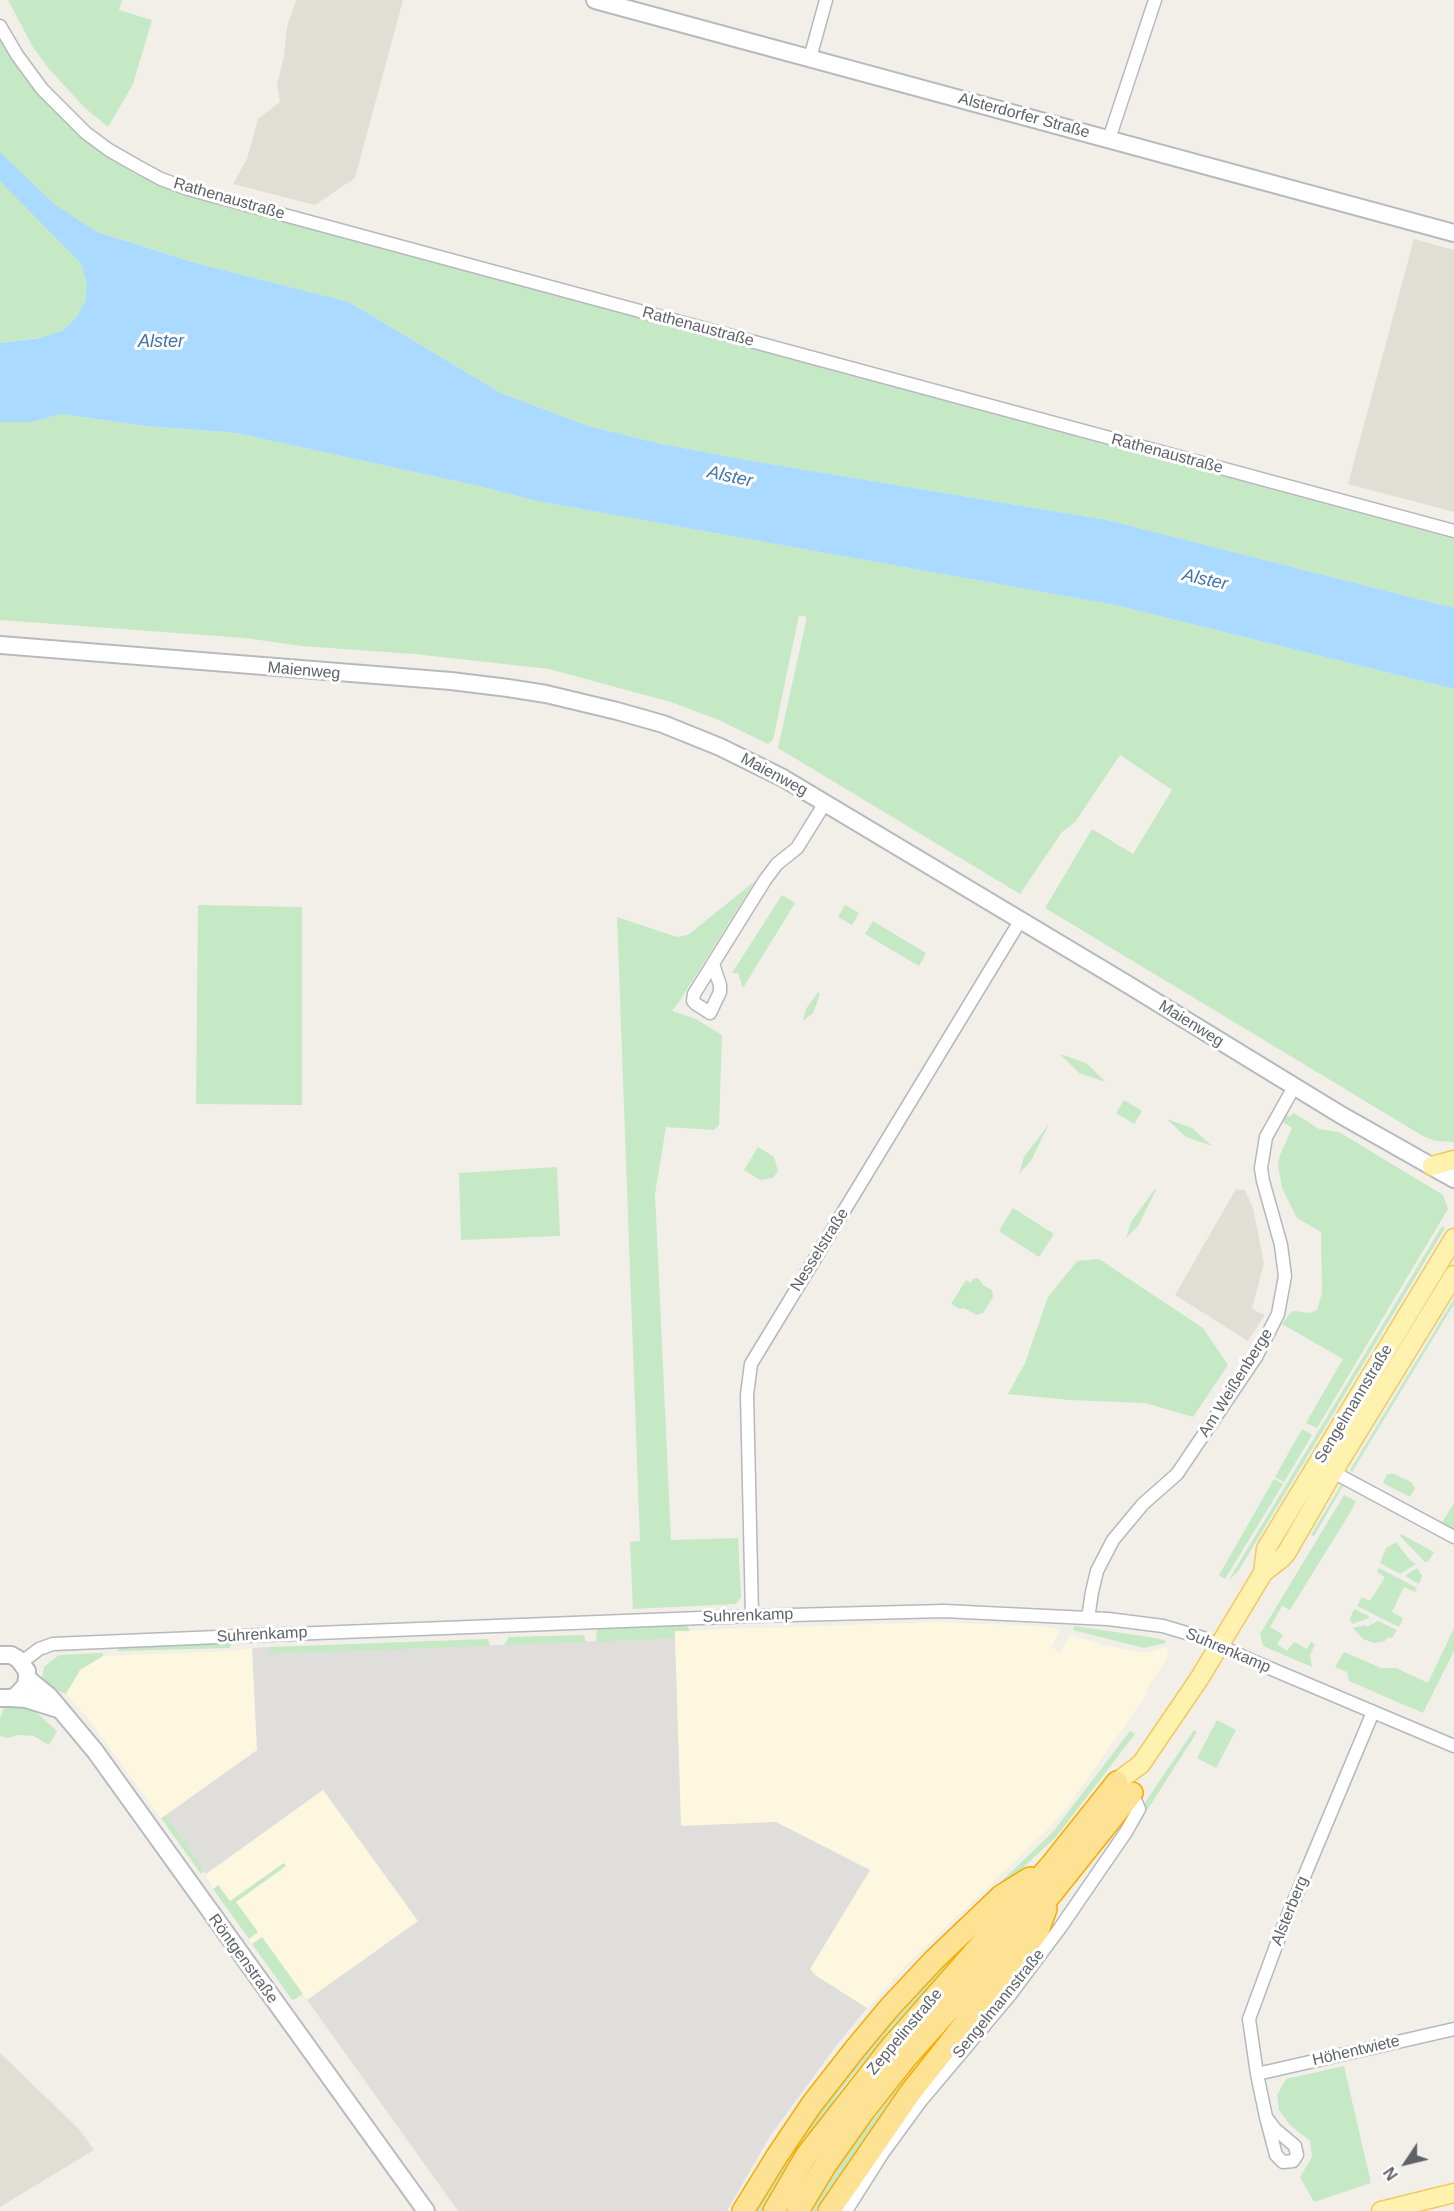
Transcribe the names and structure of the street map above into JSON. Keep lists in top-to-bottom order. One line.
{"streets":{"highway":["Sengelmannstraße","Zeppelinstraße"],"street":["Alsterdorfer Straße","Rathenaustraße","Maienweg","Nesselstraße","Am Weißenberge","Suhrenkamp","Alsterberg","Röntgenstraße","Höhentwiete"]},"crossings":[["Maienweg","Nesselstraße"],["Maienweg","Am Weißenberge"],["Nesselstraße","Suhrenkamp"],["Am Weißenberge","Suhrenkamp"],["Sengelmannstraße","Suhrenkamp"],["Sengelmannstraße","Zeppelinstraße"],["Suhrenkamp","Alsterberg"],["Alsterberg","Höhentwiete"]],"water":["Alster"],"north":"bottom left"}
